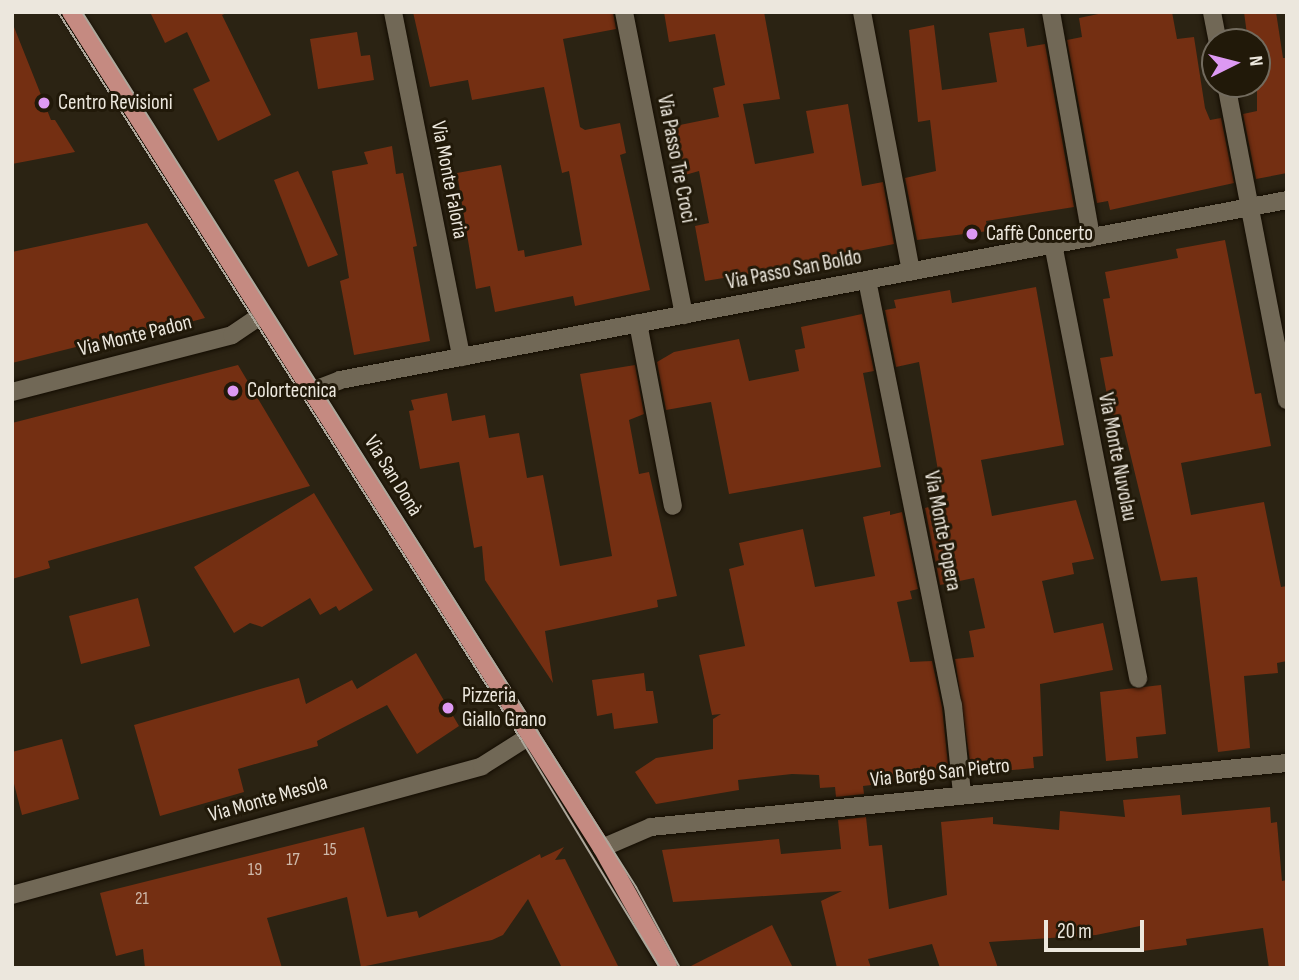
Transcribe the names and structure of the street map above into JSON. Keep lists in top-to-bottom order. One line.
{"streets":{"main road":["Via San Donà"],"street":["Via Passo Tre Croci","Via Monte Faloria","Via Passo San Boldo","Via Monte Padon","Via Monte Nuvolau","Via Monte Popera","Via Borgo San Pietro","Via Monte Mesola"]},"crossings":[["Via Passo Tre Croci","Via Passo San Boldo"],["Via Monte Faloria","Via Passo San Boldo"],["Via Passo San Boldo","Via Monte Nuvolau"],["Via Passo San Boldo","Via San Donà"],["Via Passo San Boldo","Via Monte Popera"],["Via Monte Padon","Via San Donà"],["Via San Donà","Via Borgo San Pietro"],["Via San Donà","Via Monte Mesola"],["Via Monte Popera","Via Borgo San Pietro"]],"places":["Centro Revisioni","Caffè Concerto","Colortecnica","Pizzeria Giallo Grano"],"house_numbers":["15","17","19","21"],"scale_bar":"20 m","north":"right"}
